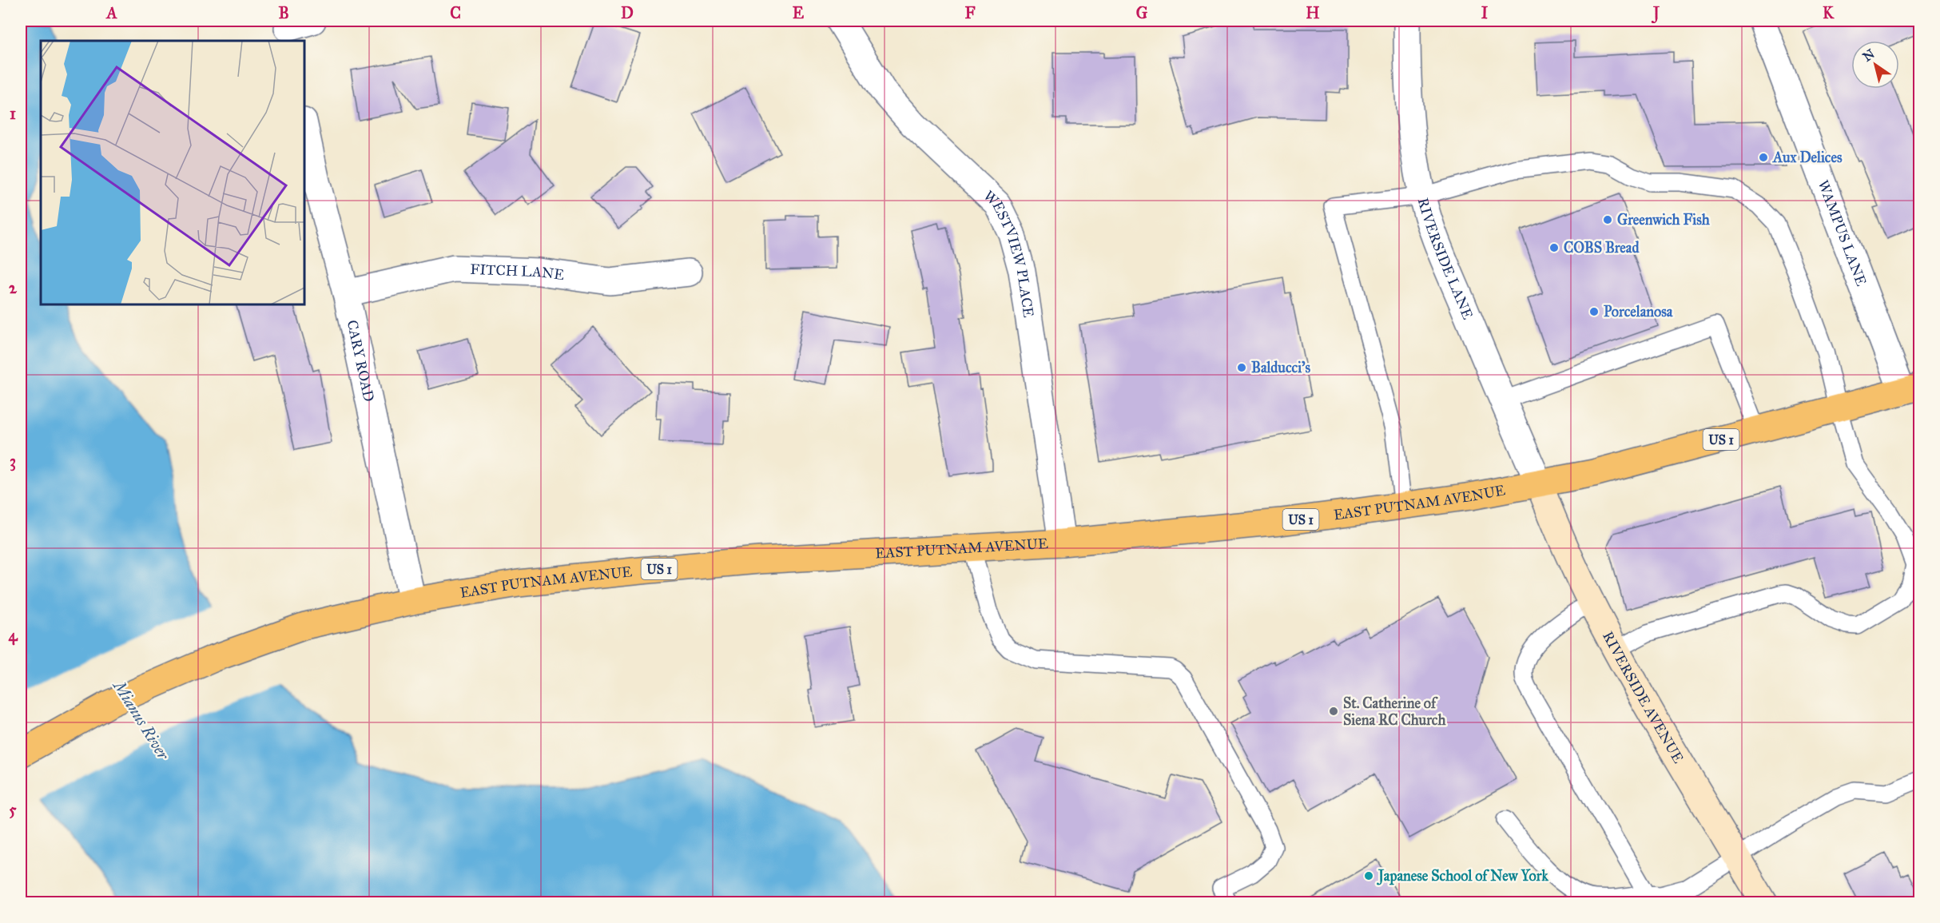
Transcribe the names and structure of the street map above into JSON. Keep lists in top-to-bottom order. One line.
{"streets":{"main road":["US 1","EAST PUTNAM AVENUE"],"street":["WAMPUS LANE","WESTVIEW PLACE","RIVERSIDE LANE","FITCH LANE","CARY ROAD","RIVERSIDE AVENUE"]},"crossings":[["WAMPUS LANE","EAST PUTNAM AVENUE"],["WESTVIEW PLACE","EAST PUTNAM AVENUE"],["RIVERSIDE LANE","EAST PUTNAM AVENUE"],["RIVERSIDE LANE","RIVERSIDE AVENUE"],["FITCH LANE","CARY ROAD"],["CARY ROAD","EAST PUTNAM AVENUE"],["EAST PUTNAM AVENUE","RIVERSIDE AVENUE"]],"water":["Mianus River"],"places":["Aux Delices","Greenwich Fish","COBS Bread","Porcelanosa","Balducci's","St. Catherine of Siena RC Church","Japanese School of New York"],"north":"top left","grid":{"columns":["A","B","C","D","E","F","G","H","I","J","K"],"rows":["1","2","3","4","5"]}}
